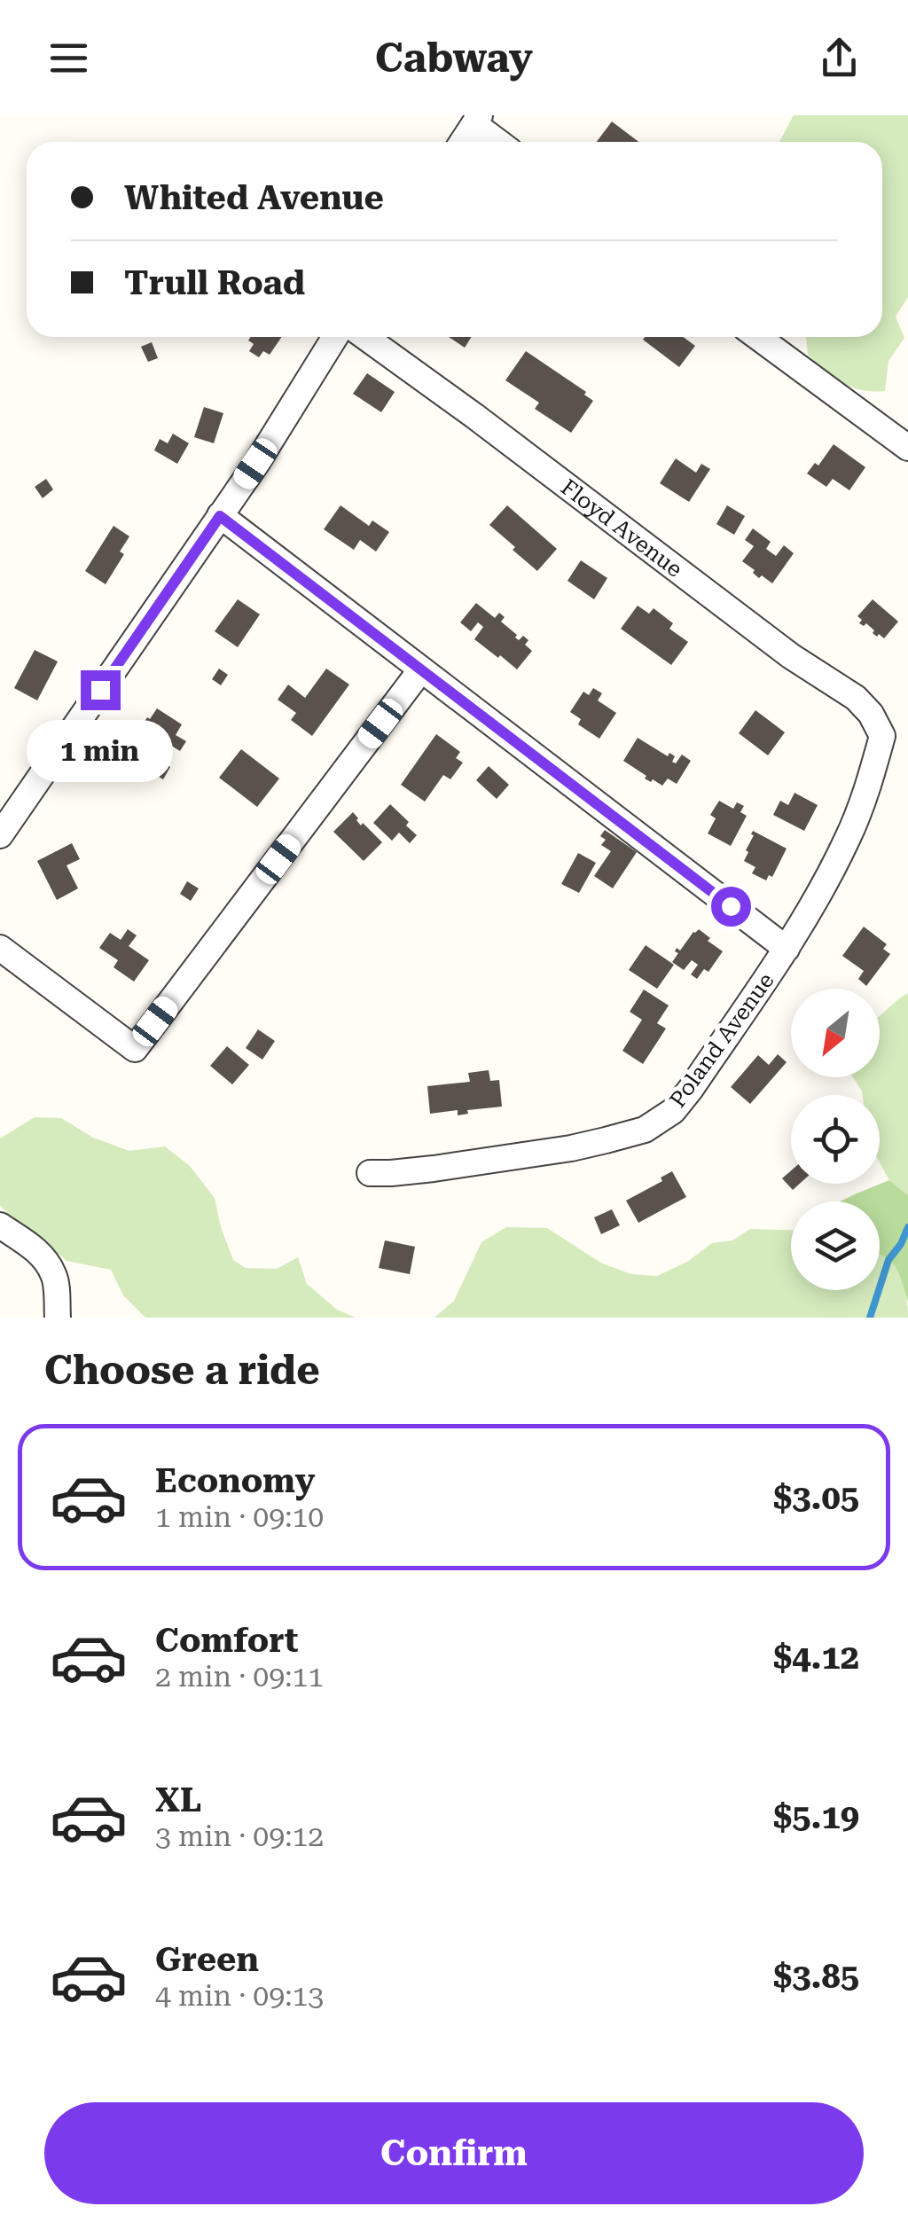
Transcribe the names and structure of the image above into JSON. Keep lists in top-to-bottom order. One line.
{"streets":{"street":["Floyd Avenue","Poland Avenue"]},"crossings":[["Floyd Avenue","Poland Avenue"]],"north":"bottom left","page":{"header":"Cabway","banner":["Whited Avenue","Trull Road"],"bubble":"1 min","heading":"Choose a ride","list":[{"name":"Economy","note":"1 min · 09:10","value":"$3.05"},{"name":"Comfort","note":"2 min · 09:11","value":"$4.12"},{"name":"XL","note":"3 min · 09:12","value":"$5.19"},{"name":"Green","note":"4 min · 09:13","value":"$3.85"}],"buttons":"Confirm"}}
